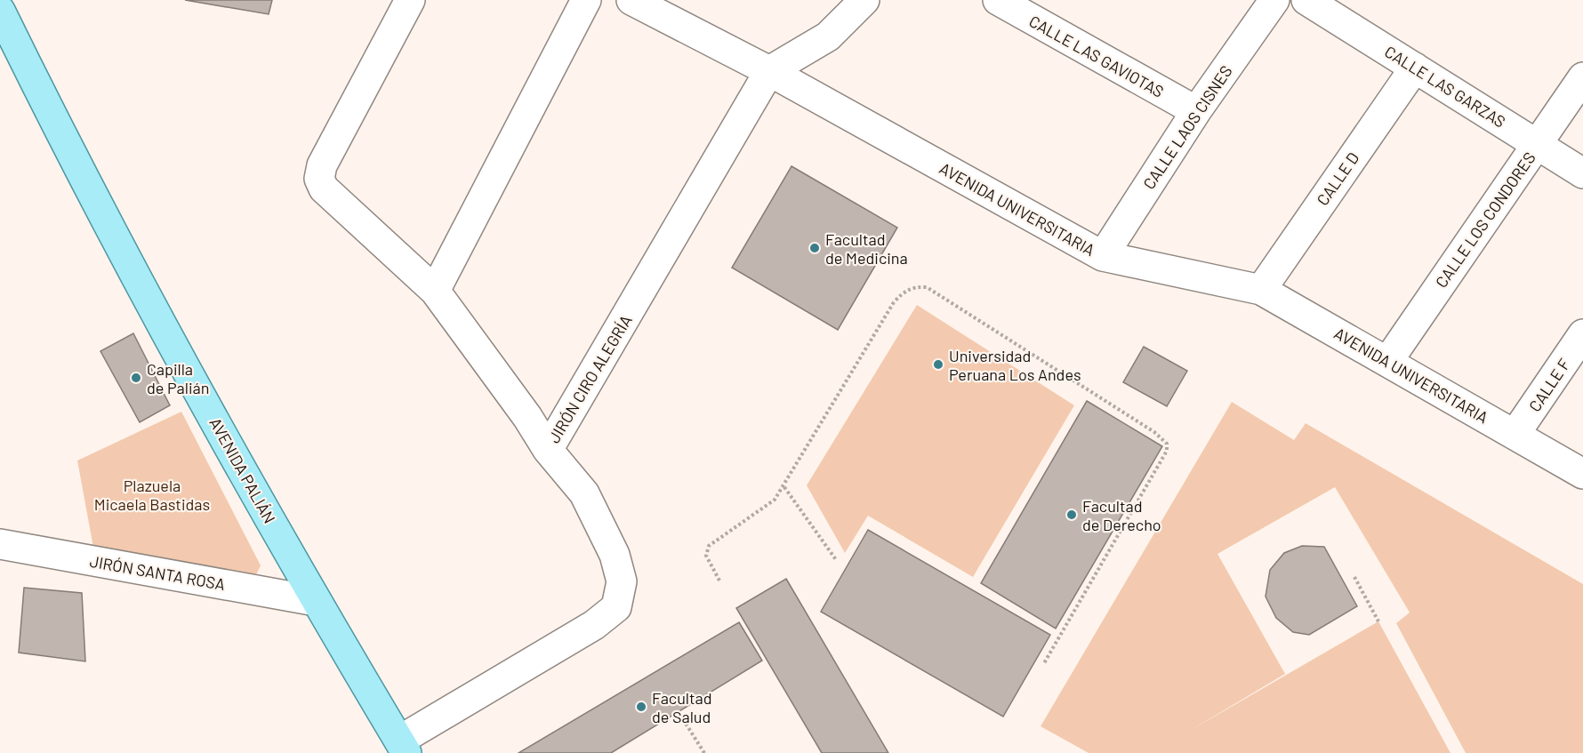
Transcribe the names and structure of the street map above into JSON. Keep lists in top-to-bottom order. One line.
{"streets":{"main road":["AVENIDA PALIÁN"],"street":["CALLE LAS GAVIOTAS","CALLE LAS GARZAS","CALLE LAOS CISNES","CALLE D","AVENIDA UNIVERSITARIA","CALLE LOS CONDORES","JIRÓN CIRO ALEGRÍA","CALLE F","JIRÓN SANTA ROSA"]},"crossings":[["CALLE LAS GAVIOTAS","CALLE LAOS CISNES"],["CALLE LAS GARZAS","CALLE D"],["CALLE LAS GARZAS","CALLE LOS CONDORES"],["CALLE LAOS CISNES","AVENIDA UNIVERSITARIA"],["CALLE D","AVENIDA UNIVERSITARIA"],["AVENIDA UNIVERSITARIA","CALLE LOS CONDORES"],["AVENIDA UNIVERSITARIA","JIRÓN CIRO ALEGRÍA"],["AVENIDA UNIVERSITARIA","CALLE F"],["JIRÓN CIRO ALEGRÍA","AVENIDA PALIÁN"],["AVENIDA PALIÁN","JIRÓN SANTA ROSA"]],"parks":["Plazuela Micaela Bastidas"],"places":["Facultad de Medicina","Universidad Peruana Los Andes","Capilla de Palián","Facultad de Derecho","Facultad de Salud"]}
